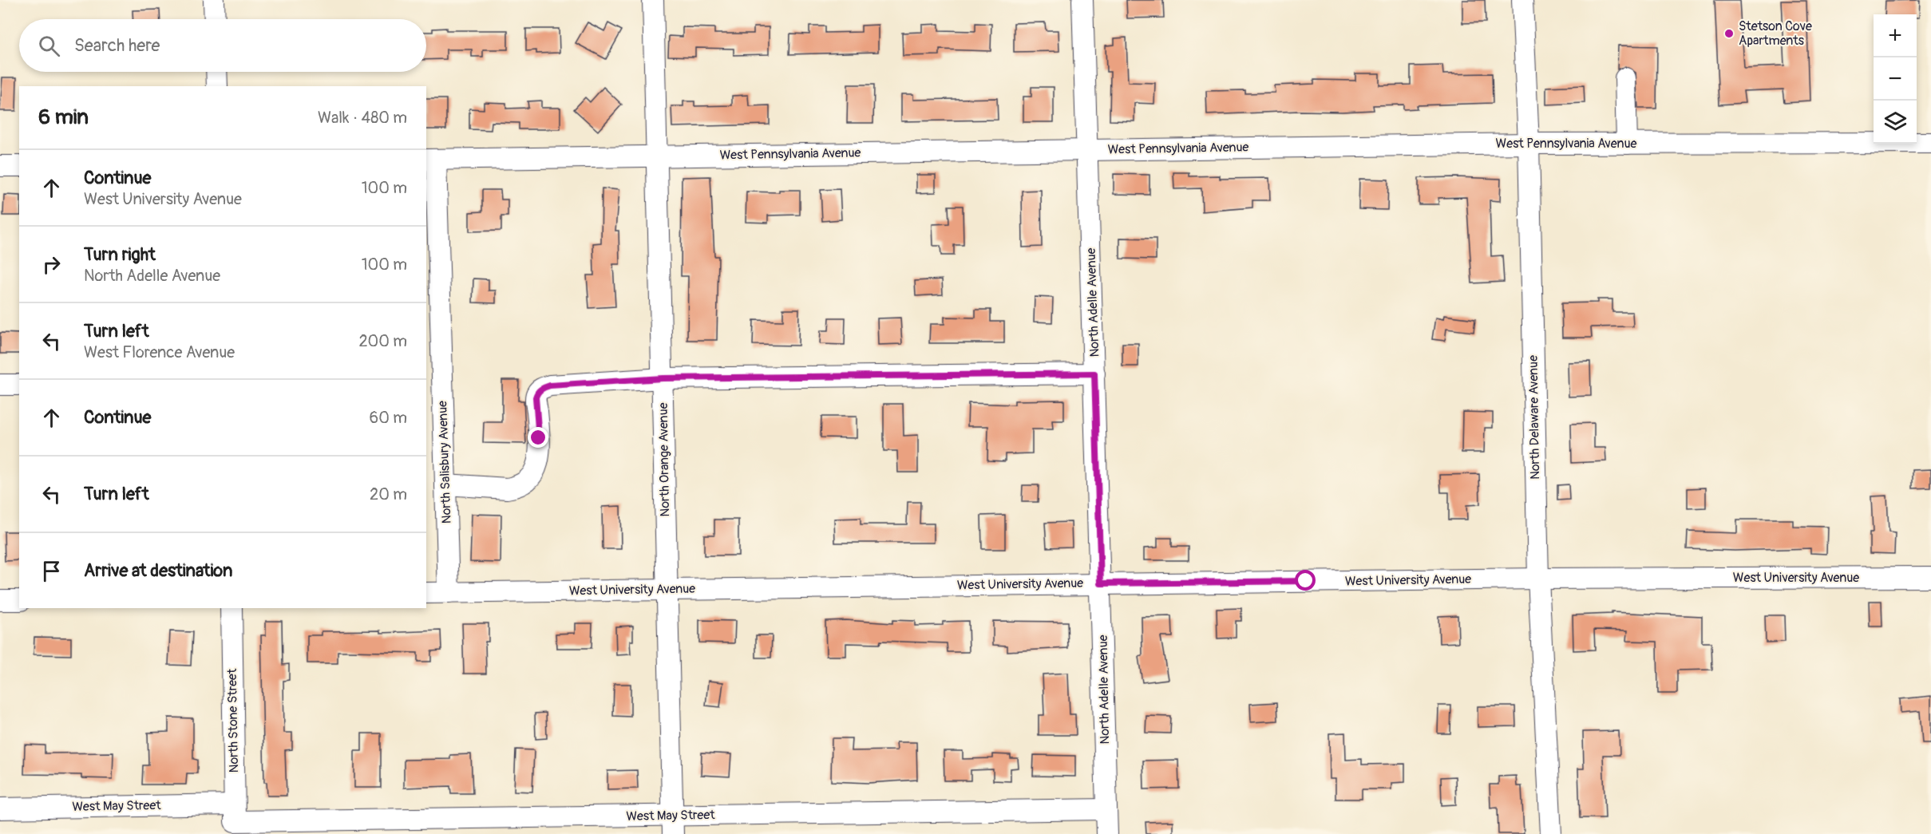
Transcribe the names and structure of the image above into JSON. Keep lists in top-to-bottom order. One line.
{"streets":{"street":["West Pennsylvania Avenue","North Adelle Avenue","North Delaware Avenue","North Orange Avenue","North Salisbury Avenue","West University Avenue","North Stone Street","West May Street"]},"crossings":[["West Pennsylvania Avenue","North Adelle Avenue"],["West Pennsylvania Avenue","North Delaware Avenue"],["West Pennsylvania Avenue","North Orange Avenue"],["West Pennsylvania Avenue","North Salisbury Avenue"],["North Adelle Avenue","West University Avenue"],["North Adelle Avenue","West May Street"],["North Delaware Avenue","West University Avenue"],["North Orange Avenue","West University Avenue"],["North Orange Avenue","West May Street"],["North Salisbury Avenue","West University Avenue"],["North Stone Street","West May Street"]],"places":["Stetson Cove Apartments"],"page":{"map_buttons":["+","−"],"search":"Search here","heading":["6 min","Walk · 480 m"],"list":[["Continue","West University Avenue","100 m"],["Turn right","North Adelle Avenue","100 m"],["Turn left","West Florence Avenue","200 m"],["Continue","60 m"],["Turn left","20 m"],"Arrive at destination"]}}
